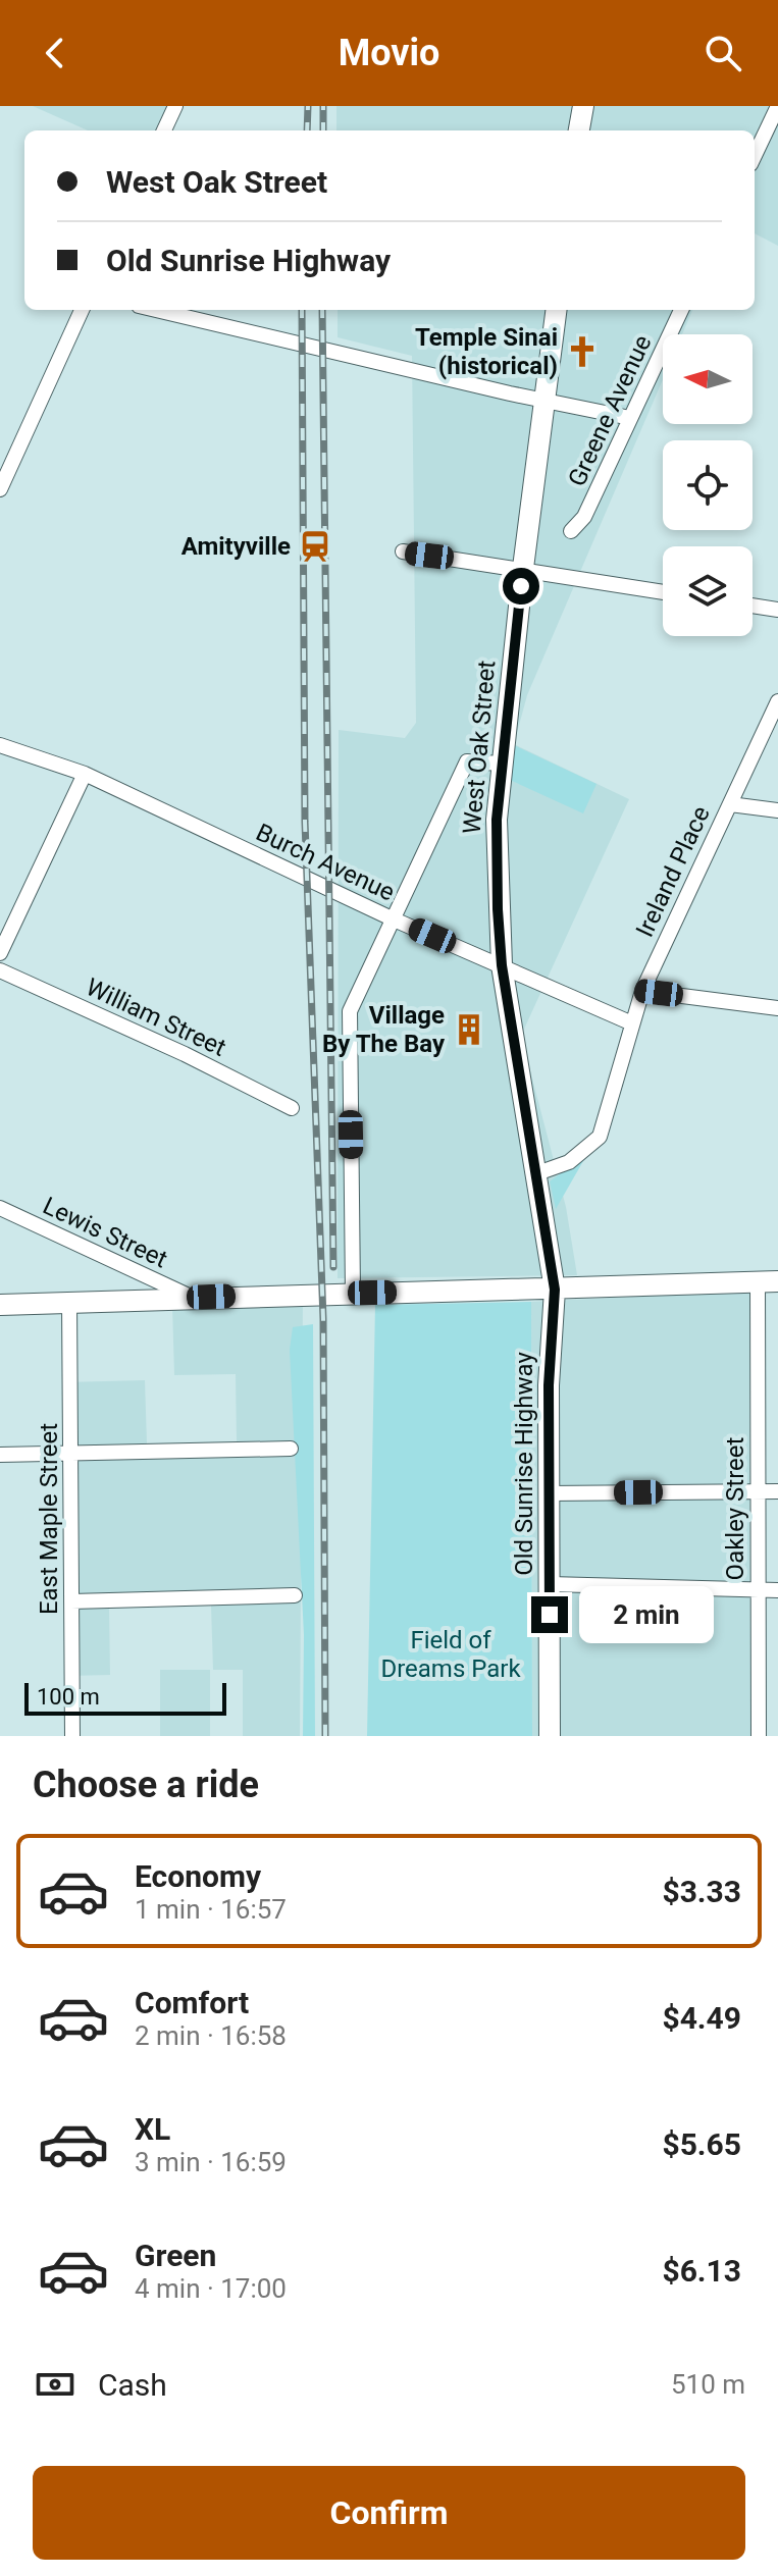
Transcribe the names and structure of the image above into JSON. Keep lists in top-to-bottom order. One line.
{"streets":{"main road":["West Oak Street","Old Sunrise Highway"],"street":["Greene Avenue","Burch Avenue","Ireland Place","William Street","Lewis Street","Oakley Street","East Maple Street"]},"crossings":[["West Oak Street","Burch Avenue"],["West Oak Street","Ireland Place"],["West Oak Street","Old Sunrise Highway"],["Burch Avenue","Ireland Place"]],"parks":["Field of Dreams Park"],"places":{"church":["Temple Sinai (historical)"],"station":["Amityville"],"building":["Village By The Bay"]},"scale_bar":"100 m","north":"left","page":{"header":"Movio","banner":["West Oak Street","Old Sunrise Highway"],"bubble":"2 min","scale":"100 m","heading":"Choose a ride","list":[{"name":"Economy","note":"1 min · 16:57","value":"$3.33"},{"name":"Comfort","note":"2 min · 16:58","value":"$4.49"},{"name":"XL","note":"3 min · 16:59","value":"$5.65"},{"name":"Green","note":"4 min · 17:00","value":"$6.13"}],"pay":["Cash","510 m"],"buttons":"Confirm"}}
